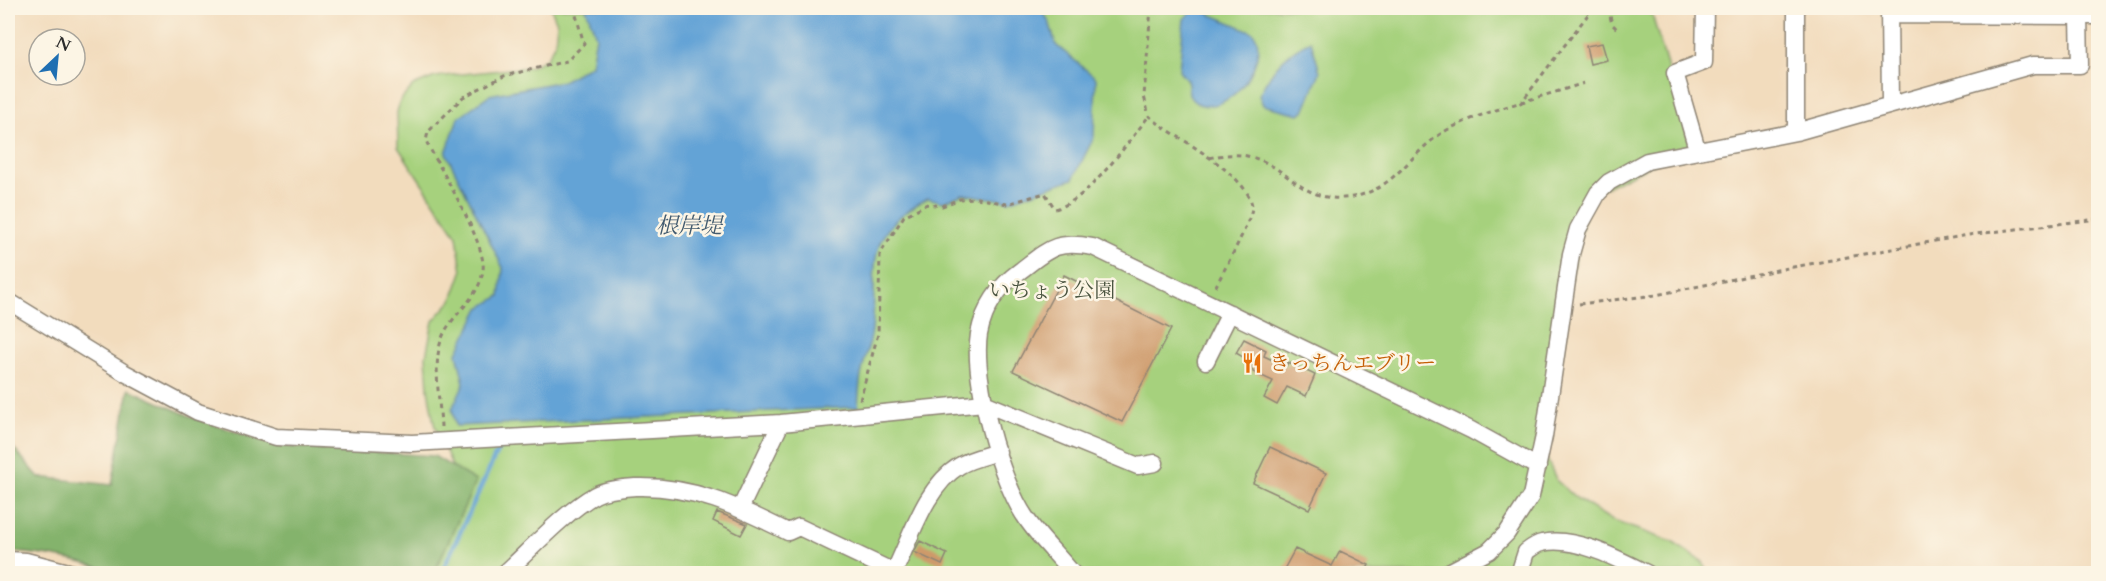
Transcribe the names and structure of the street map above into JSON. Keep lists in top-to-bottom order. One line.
{"water":["根岸堤"],"parks":["いちょう公園"],"places":{"restaurant":["きっちんエブリー"]},"north":"top right"}
